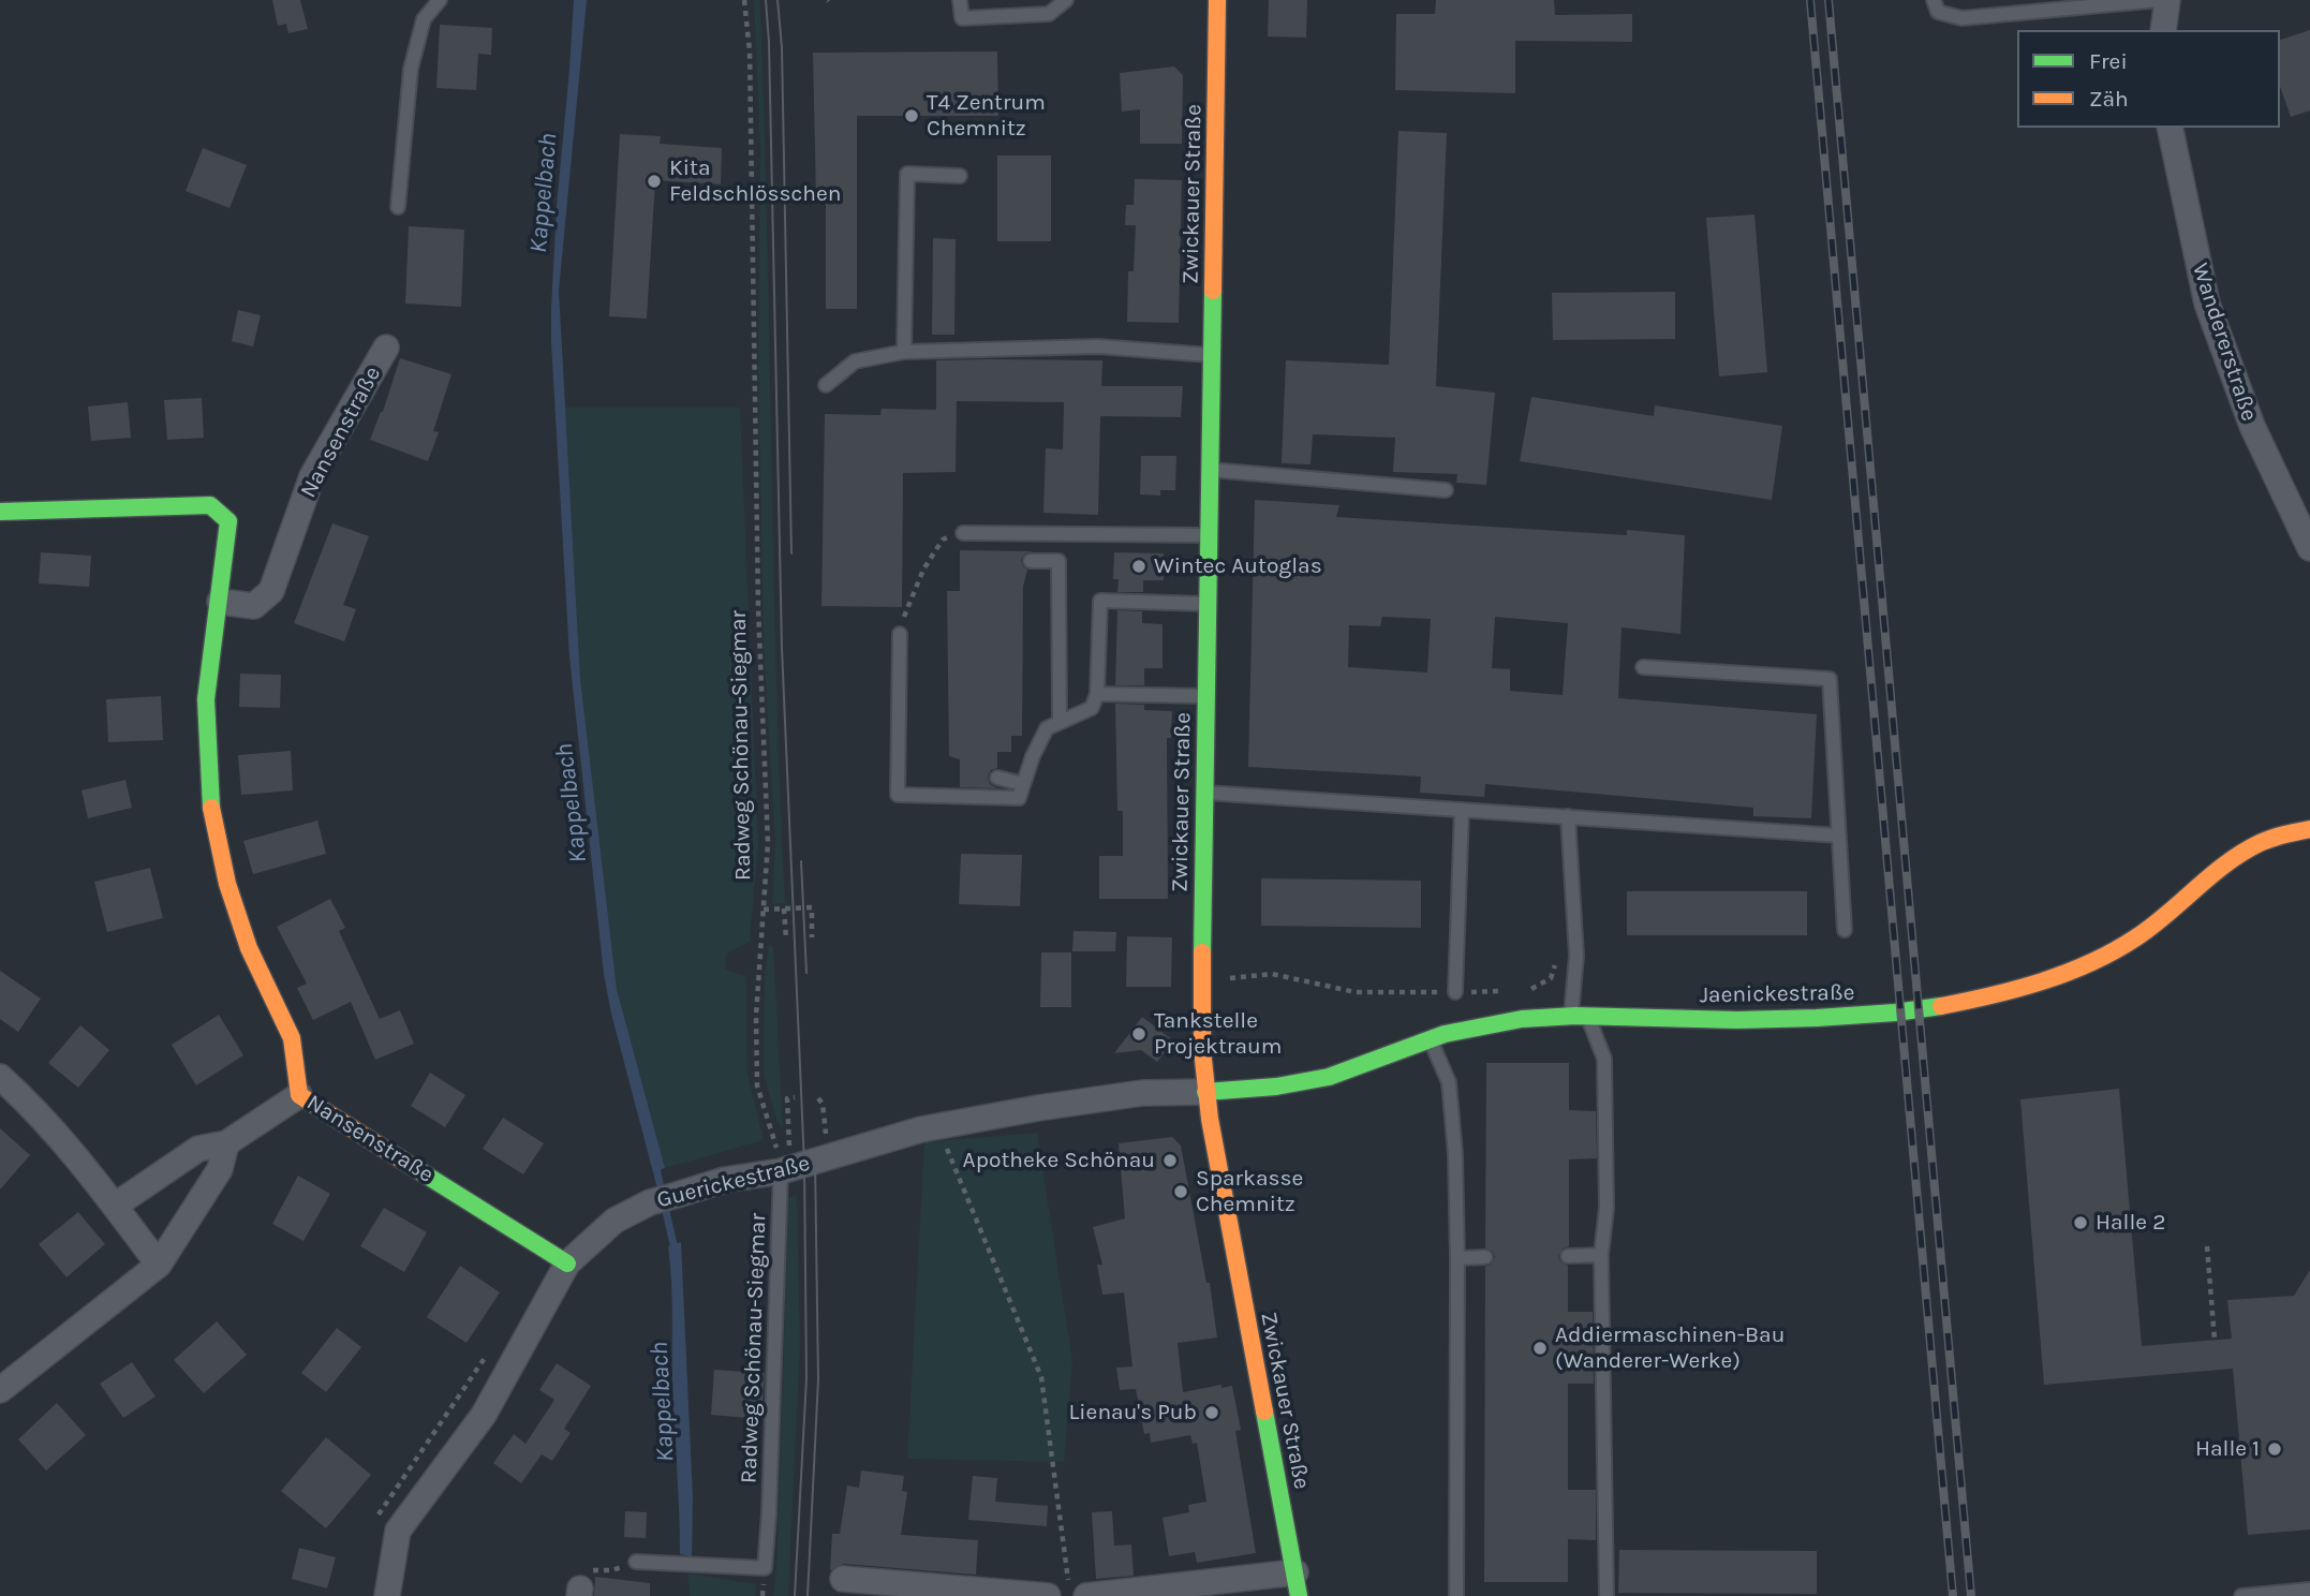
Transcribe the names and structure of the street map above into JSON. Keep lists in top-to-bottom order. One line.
{"streets":{"main road":["Zwickauer Straße","Nansenstraße","Jaenickestraße"],"street":["Wandererstraße","Guerickestraße"],"lane":["Radweg Schönau-Siegmar"]},"crossings":[["Zwickauer Straße","Jaenickestraße"],["Zwickauer Straße","Guerickestraße"],["Nansenstraße","Guerickestraße"],["Radweg Schönau-Siegmar","Guerickestraße"],["Jaenickestraße","Guerickestraße"]],"water":["Kappelbach"],"places":["T4 Zentrum Chemnitz","Kita Feldschlösschen","Wintec Autoglas","Tankstelle Projektraum","Apotheke Schönau","Sparkasse Chemnitz","Halle 2","Addiermaschinen-Bau (Wanderer-Werke)","Lienau's Pub","Halle 1"],"legend":["Frei","Zäh"]}
